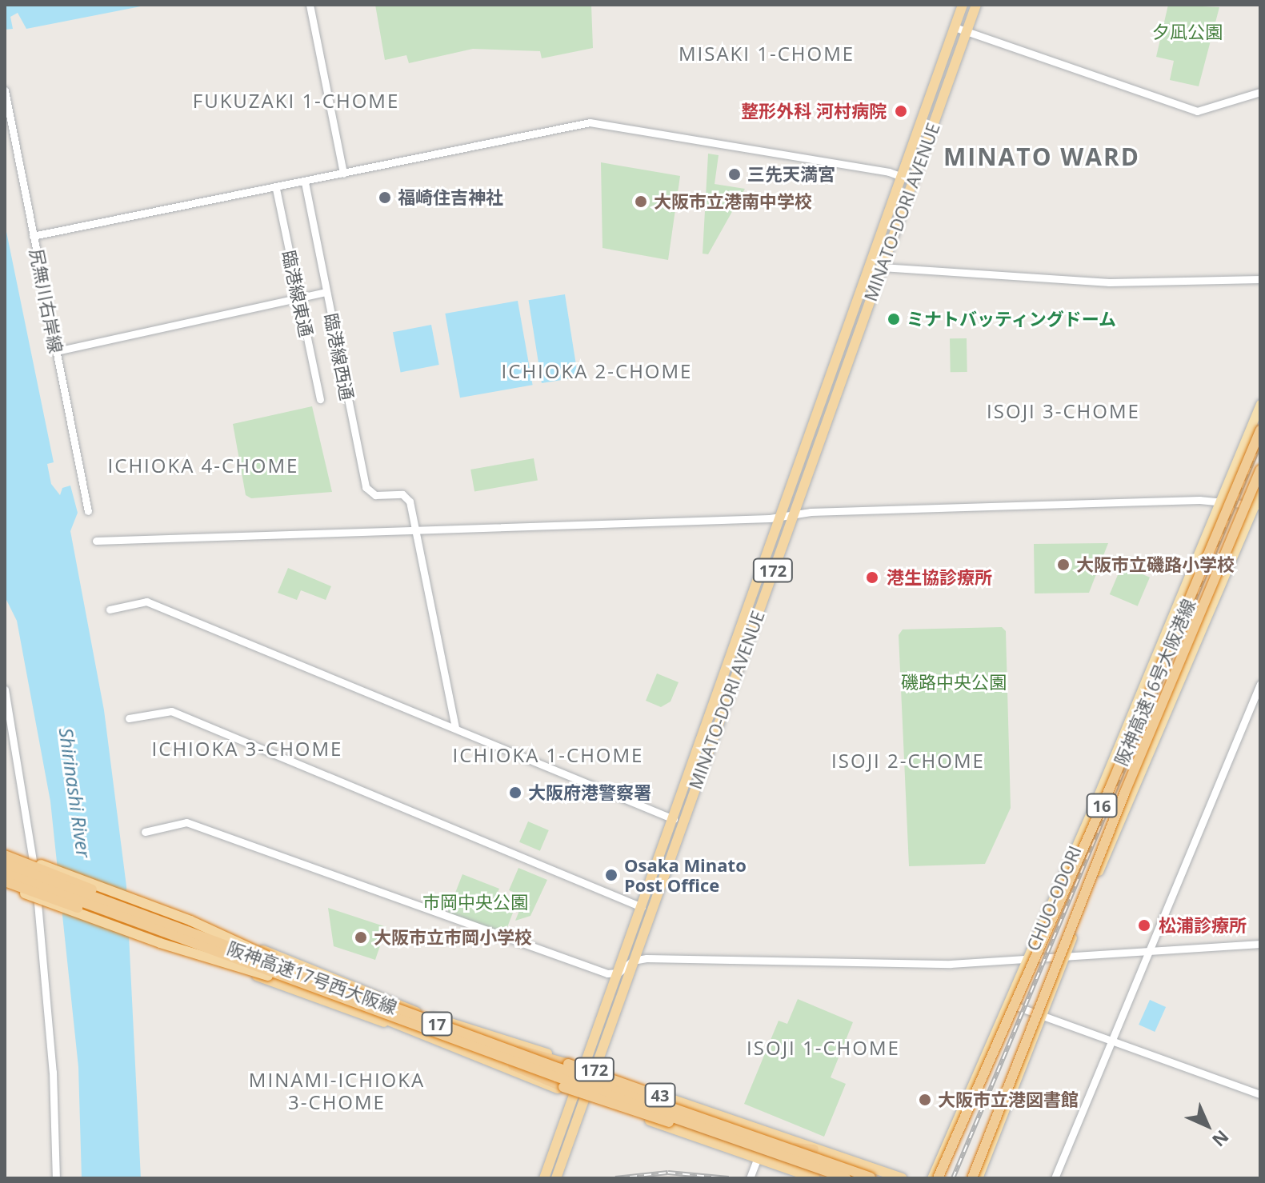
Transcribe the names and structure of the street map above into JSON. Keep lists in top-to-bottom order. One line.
{"streets":{"highway":["MINATO-DORI AVENUE","172","阪神高速16号大阪港線","16","阪神高速17号西大阪線","17","43"],"main road":["CHUO-ODORI"],"street":["臨港線東通","尻無川右岸線","臨港線西通"]},"crossings":[["MINATO-DORI AVENUE","43"]],"districts":["MISAKI 1-CHOME","FUKUZAKI 1-CHOME","MINATO WARD","ICHIOKA 2-CHOME","ISOJI 3-CHOME","ICHIOKA 4-CHOME","ICHIOKA 3-CHOME","ICHIOKA 1-CHOME","ISOJI 2-CHOME","ISOJI 1-CHOME","MINAMI-ICHIOKA 3-CHOME"],"water":["Shirinashi River"],"parks":["夕凪公園","磯路中央公園","市岡中央公園"],"places":["整形外科 河村病院","三先天満宮","福崎住吉神社","大阪市立港南中学校","ミナトバッティングドーム","大阪市立磯路小学校","港生協診療所","大阪府港警察署","Osaka Minato Post Office","松浦診療所","大阪市立市岡小学校","大阪市立港図書館"],"north":"bottom right"}
